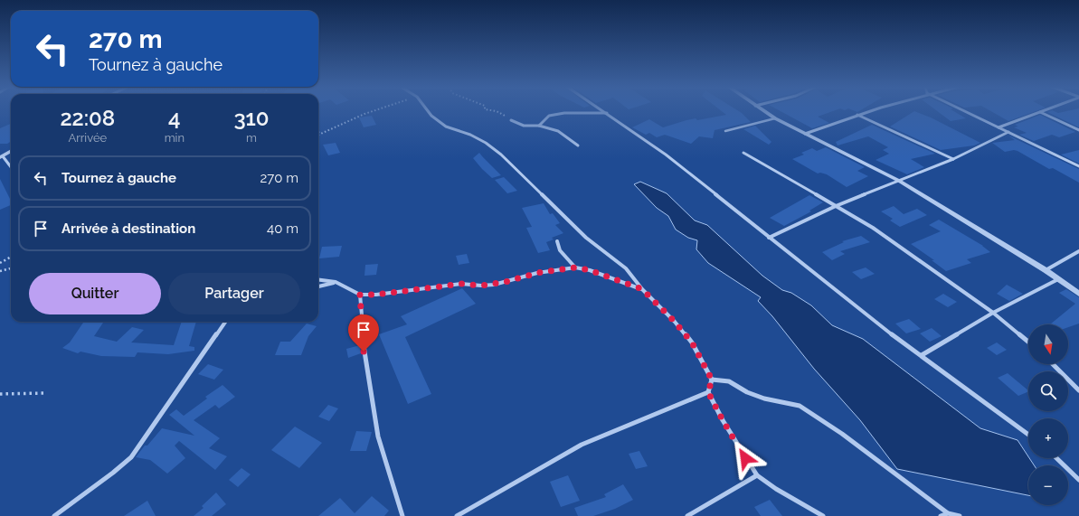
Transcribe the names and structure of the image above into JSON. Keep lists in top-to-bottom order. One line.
{"north":"bottom","page":{"turn":["270 m","Tournez à gauche"],"eta":["22:08","Arrivée","4","min","310","m"],"list":[{"name":"Tournez à gauche","value":"270 m"},{"name":"Arrivée à destination","value":"40 m"}],"buttons":["Quitter","Partager"],"map_buttons":["+","−"]}}
